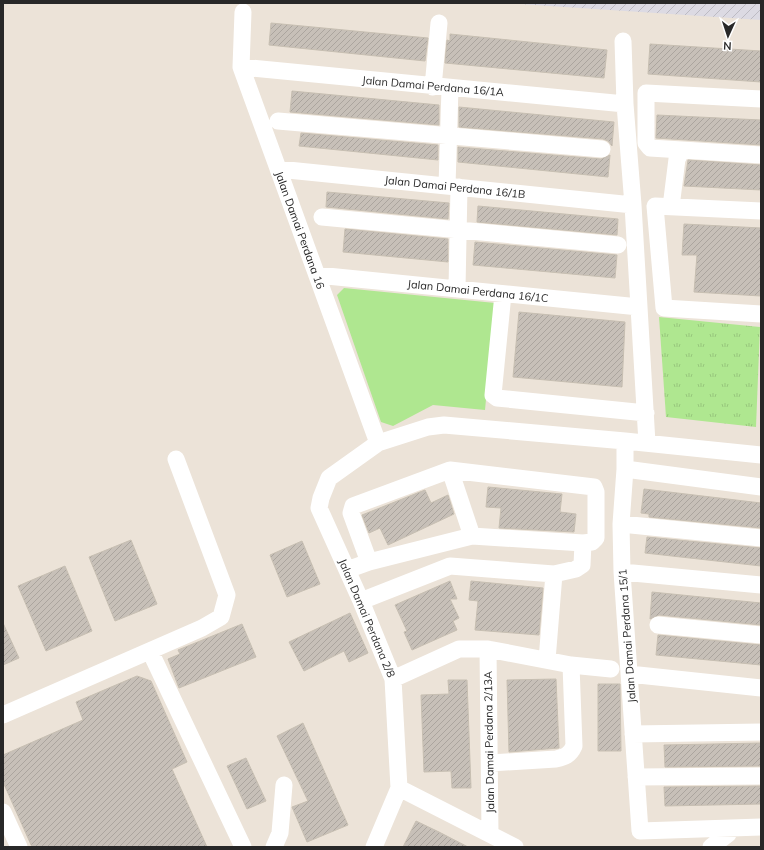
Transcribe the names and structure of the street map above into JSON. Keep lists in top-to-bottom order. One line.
{"streets":{"street":["Jalan Damai Perdana 16/1A","Jalan Damai Perdana 16/1B","Jalan Damai Perdana 16","Jalan Damai Perdana 16/1C","Jalan Damai Perdana 2/8","Jalan Damai Perdana 15/1","Jalan Damai Perdana 2/13A"]},"crossings":[["Jalan Damai Perdana 16/1A","Jalan Damai Perdana 16"],["Jalan Damai Perdana 16/1B","Jalan Damai Perdana 16"],["Jalan Damai Perdana 16","Jalan Damai Perdana 16/1C"],["Jalan Damai Perdana 16","Jalan Damai Perdana 2/8"]],"north":"bottom"}
